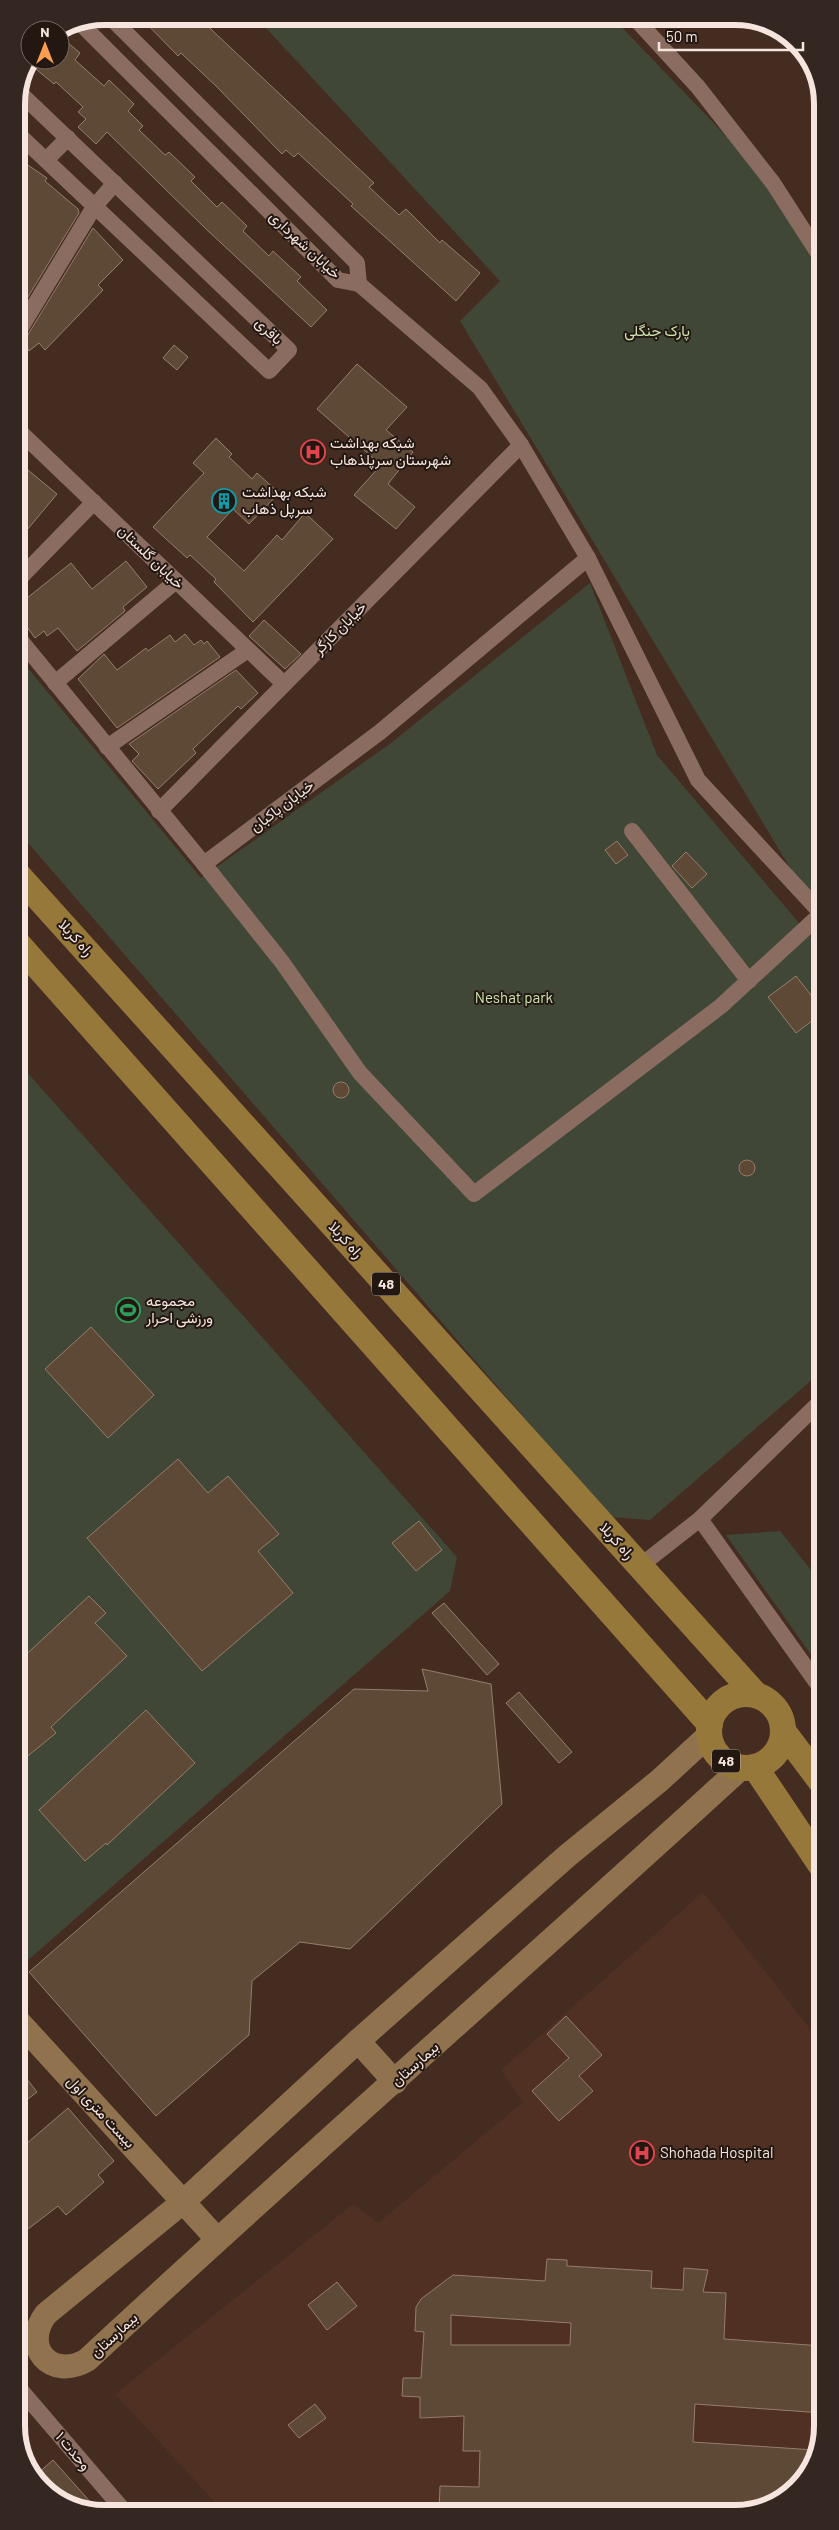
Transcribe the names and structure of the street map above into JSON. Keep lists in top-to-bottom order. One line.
{"streets":{"main road":["راه کربلا","48","بیمارستان","بیست متری اول"],"street":["خیابان شهرداری","باقری","خیابان گلستان","خیابان کارگر","خیابان پاکبان","وحدت ۱"]},"crossings":[["خیابان گلستان","خیابان کارگر"],["راه کربلا","48"],["راه کربلا","بیمارستان"],["48","بیمارستان"],["بیمارستان","بیست متری اول"]],"parks":["پارک جنگلی","Neshat park"],"places":{"hospital":["شبکه بهداشت شهرستان سرپلذهاب","Shohada Hospital"],"building":["شبکه بهداشت سرپل ذهاب"],"sports":["مجموعه ورزشی احرار"]},"scale_bar":"50 m","north":"top"}
